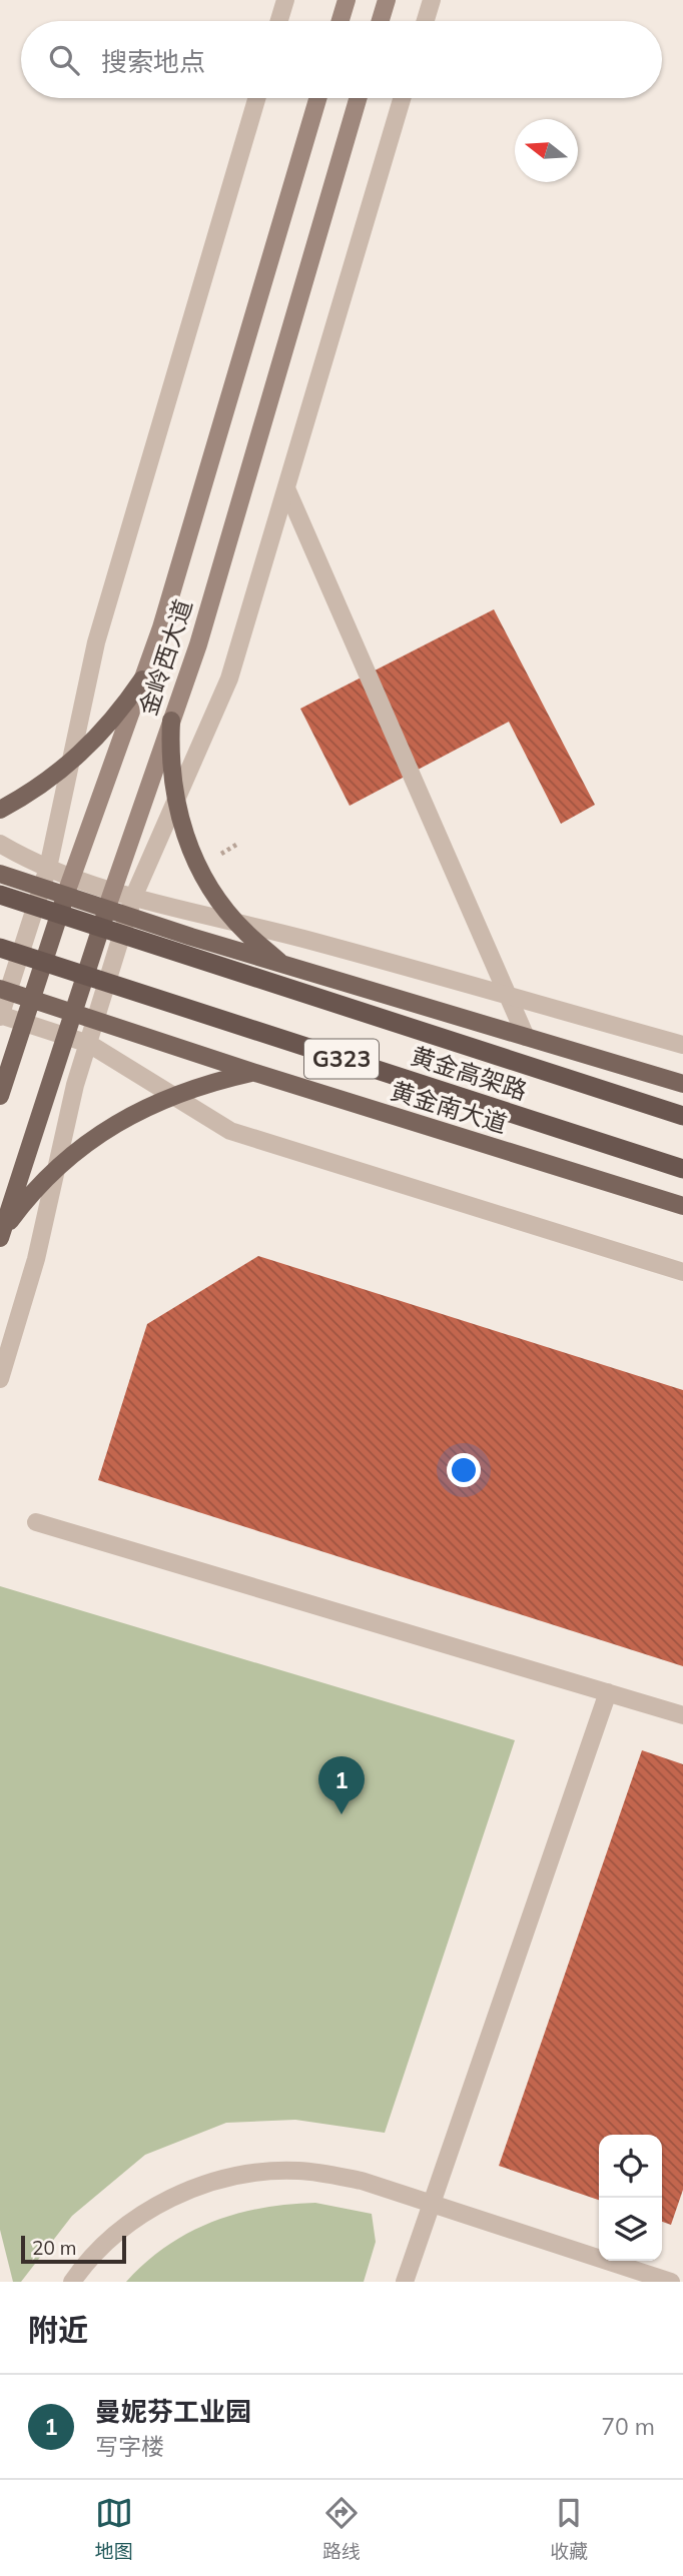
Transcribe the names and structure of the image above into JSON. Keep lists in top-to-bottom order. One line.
{"streets":{"highway":["G323","黄金高架路"],"main road":["金岭西大道","黄金南大道"]},"crossings":[["金岭西大道","黄金南大道"]],"scale_bar":"20 m","north":"left","page":{"search":"搜索地点","pins":"1","scale":"20 m","heading":"附近","list":[{"mark":"1","name":"曼妮芬工业园","note":"写字楼","value":"70 m"}],"nav":["地图","路线","收藏"]}}
